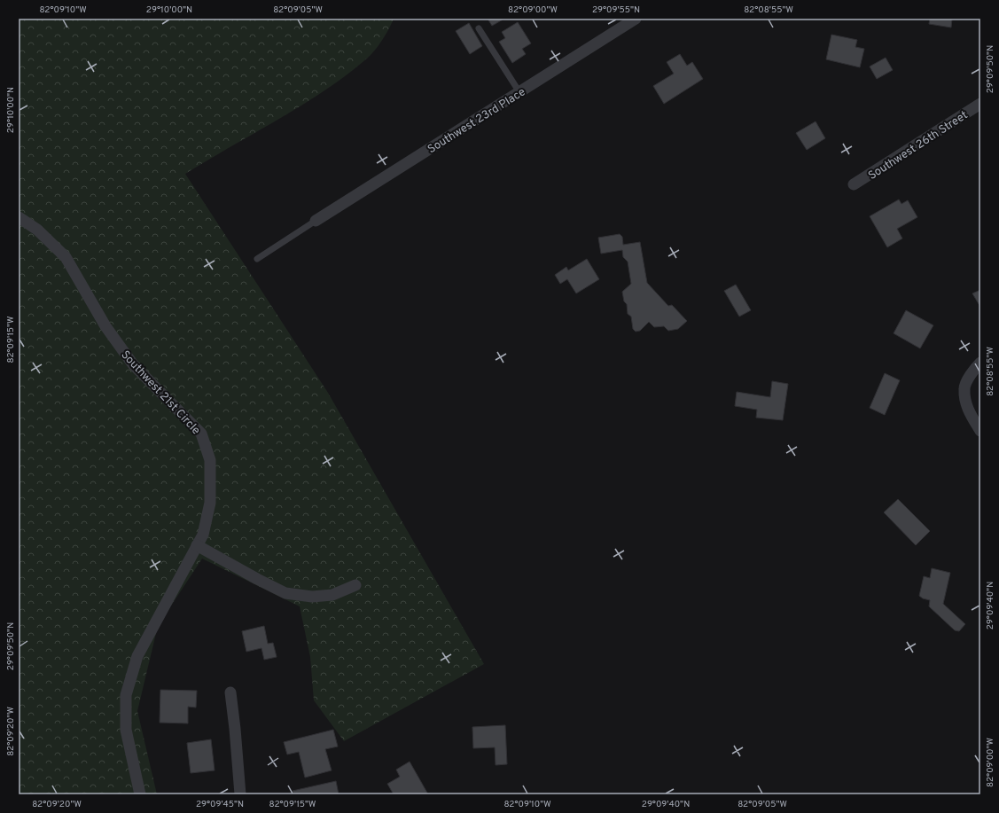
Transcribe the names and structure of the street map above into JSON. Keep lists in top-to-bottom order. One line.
{"streets":{"street":["Southwest 23rd Place","Southwest 26th Street","Southwest 21st Circle"]},"coordinates":["82°09'10\"W","29°10'00\"N","82°09'05\"W","82°09'00\"W","29°09'55\"N","82°08'55\"W","29°09'50\"N","82°09'15\"W","29°09'40\"N","82°09'20\"W","29°09'45\"N"]}
